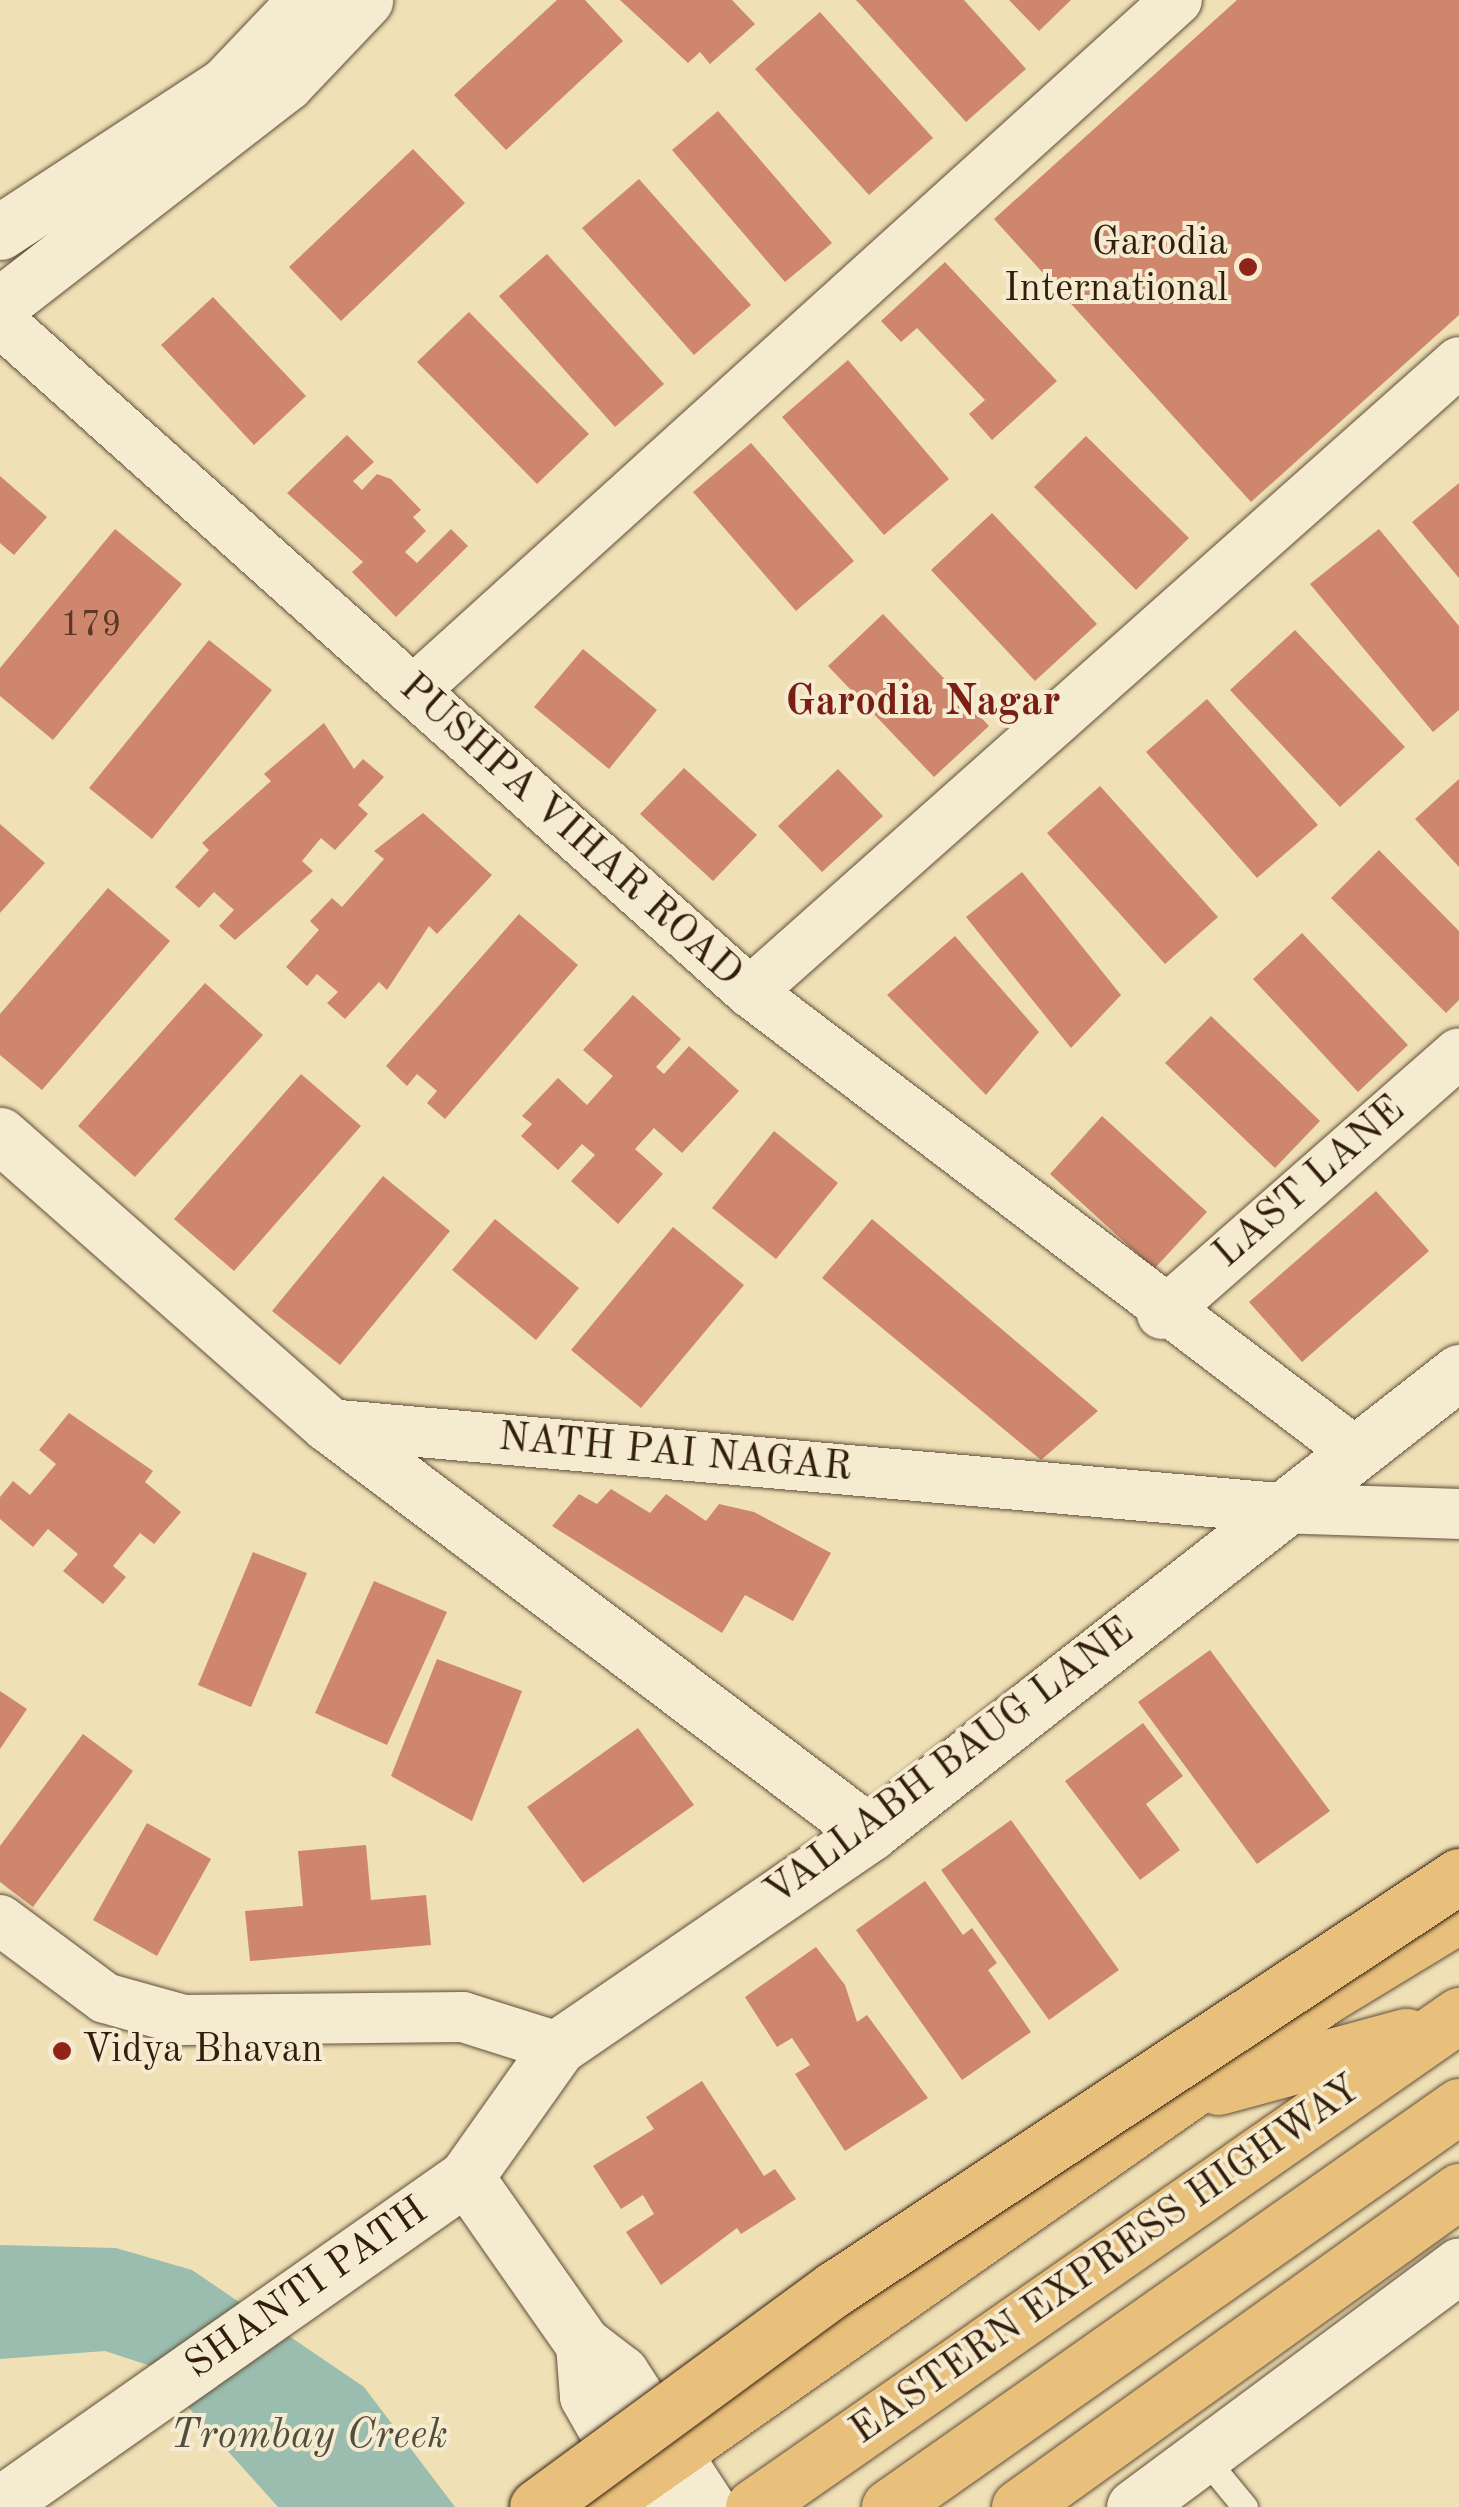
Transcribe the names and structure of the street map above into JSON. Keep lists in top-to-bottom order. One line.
{"streets":{"highway":["EASTERN EXPRESS HIGHWAY"],"street":["PUSHPA VIHAR ROAD","LAST LANE","NATH PAI NAGAR","VALLABH BAUG LANE","SHANTI PATH"]},"crossings":[["PUSHPA VIHAR ROAD","LAST LANE"],["PUSHPA VIHAR ROAD","VALLABH BAUG LANE"],["NATH PAI NAGAR","VALLABH BAUG LANE"],["VALLABH BAUG LANE","SHANTI PATH"]],"districts":["Garodia Nagar"],"water":["Trombay Creek"],"places":["Garodia International","Vidya Bhavan"],"house_numbers":["179"]}
